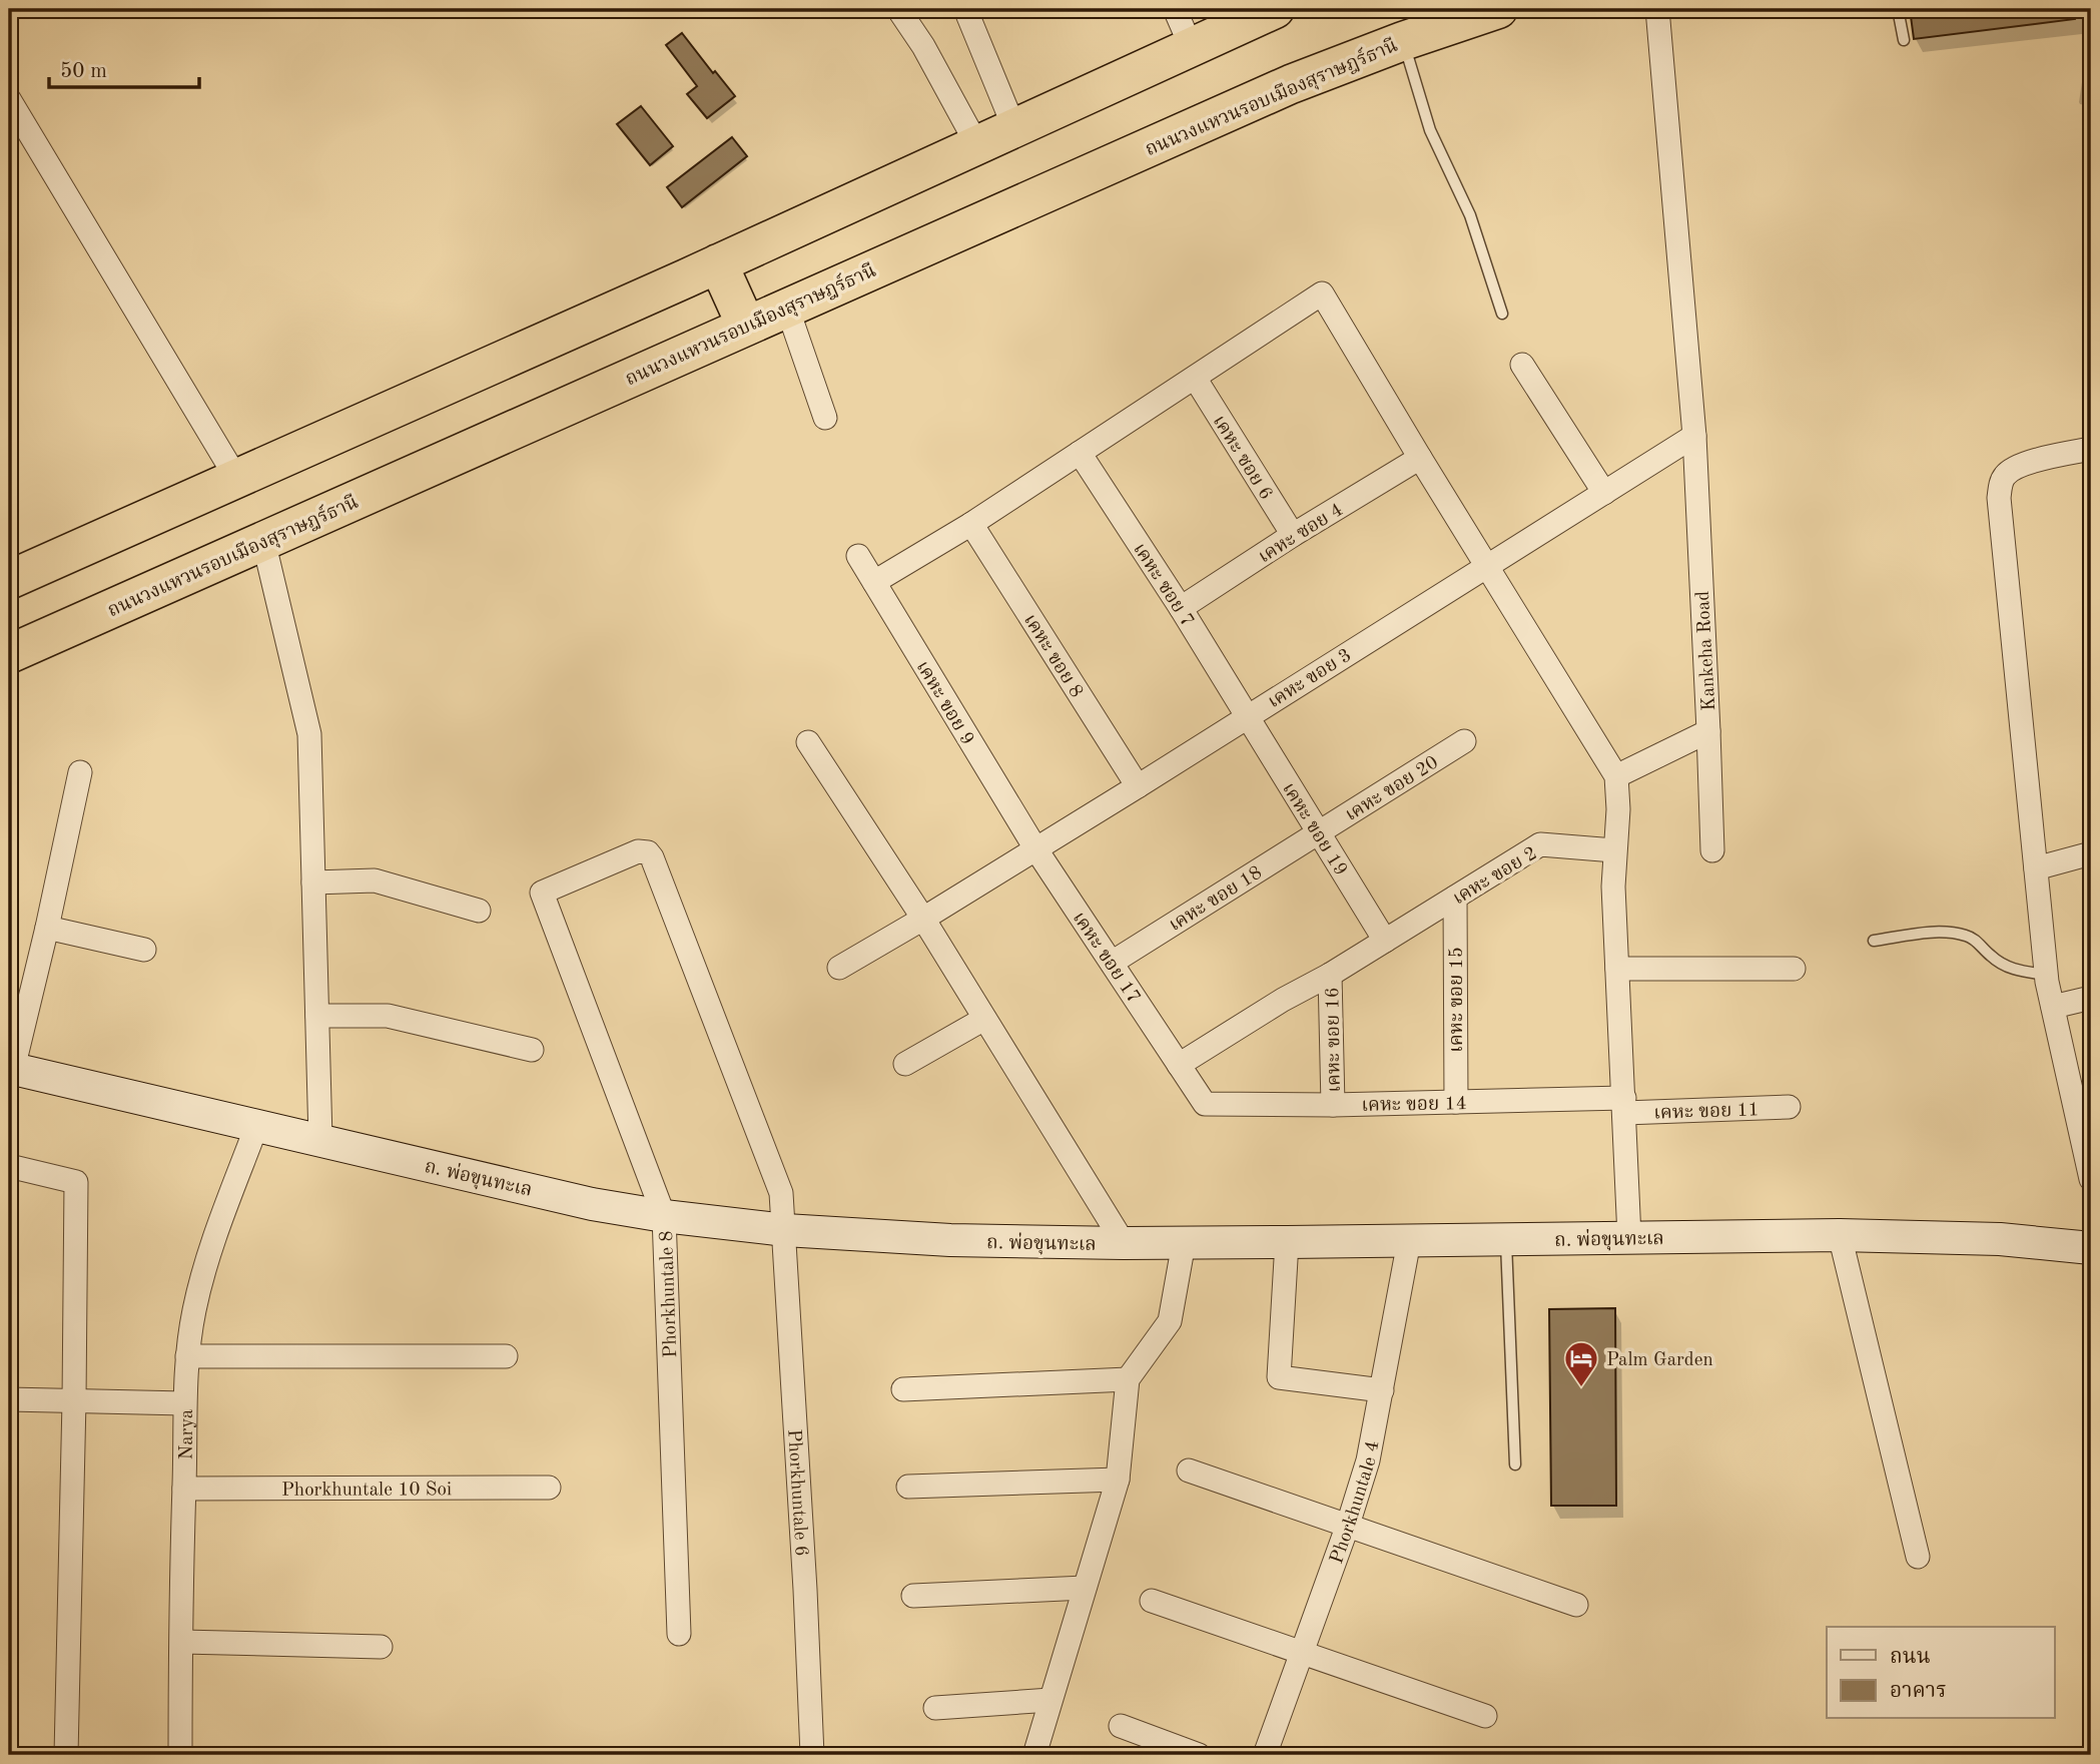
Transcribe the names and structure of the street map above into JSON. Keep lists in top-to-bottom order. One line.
{"streets":{"highway":["ถนนวงแหวนรอบเมืองสุราษฎร์ธานี"],"street":["เคหะ ซอย 6","เคหะ ซอย 4","เคหะ ซอย 7","Kankeha Road","เคหะ ขอย 8","เคหะ ขอย 3","เคหะ ขอย 9","เคหะ ขอย 20","เคหะ ขอย 19","เคหะ ขอย 2","เคหะ ขอย 18","เคหะ ขอย 17","เคหะ ขอย 15","เคหะ ขอย 16","เคหะ ขอย 14","เคหะ ขอย 11","ถ. พ่อขุนทะเล","Phorkhuntale 8","Narya","Phorkhuntale 10 Soi","Phorkhuntale 6","Phorkhuntale 4"]},"crossings":[["เคหะ ซอย 6","เคหะ ซอย 4"],["เคหะ ซอย 4","เคหะ ซอย 7"],["เคหะ ซอย 7","เคหะ ขอย 3"],["เคหะ ซอย 7","เคหะ ขอย 19"],["Kankeha Road","เคหะ ขอย 3"],["เคหะ ขอย 8","เคหะ ขอย 3"],["เคหะ ขอย 3","เคหะ ขอย 9"],["เคหะ ขอย 3","เคหะ ขอย 19"],["เคหะ ขอย 3","เคหะ ขอย 17"],["เคหะ ขอย 9","เคหะ ขอย 17"],["เคหะ ขอย 20","เคหะ ขอย 19"],["เคหะ ขอย 20","เคหะ ขอย 18"],["เคหะ ขอย 19","เคหะ ขอย 2"],["เคหะ ขอย 19","เคหะ ขอย 18"],["เคหะ ขอย 2","เคหะ ขอย 15"],["เคหะ ขอย 18","เคหะ ขอย 17"],["เคหะ ขอย 17","เคหะ ขอย 14"],["เคหะ ขอย 15","เคหะ ขอย 14"],["เคหะ ขอย 16","เคหะ ขอย 14"],["เคหะ ขอย 14","เคหะ ขอย 11"],["ถ. พ่อขุนทะเล","Phorkhuntale 8"],["ถ. พ่อขุนทะเล","Narya"],["ถ. พ่อขุนทะเล","Phorkhuntale 6"],["ถ. พ่อขุนทะเล","Phorkhuntale 4"],["Phorkhuntale 8","Phorkhuntale 6"],["Narya","Phorkhuntale 10 Soi"]],"places":{"hotel":["Palm Garden"]},"legend":["ถนน","อาคาร"],"scale_bar":"50 m"}
